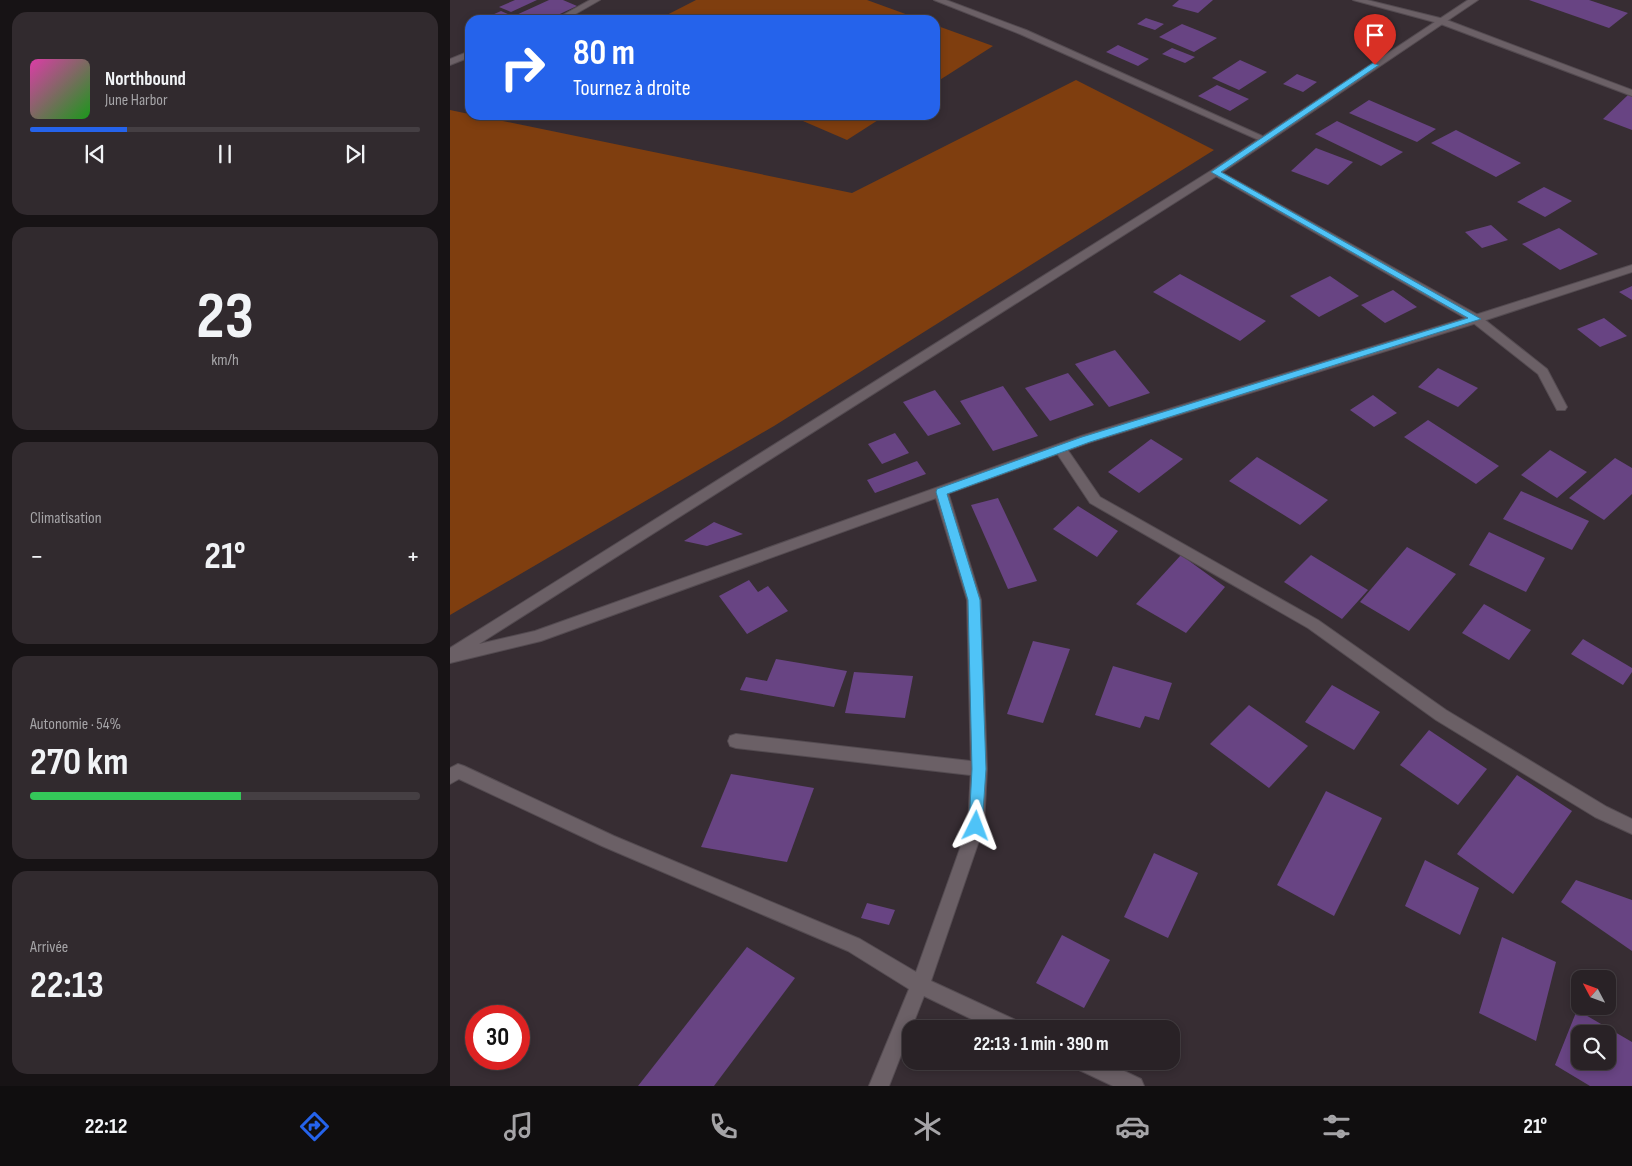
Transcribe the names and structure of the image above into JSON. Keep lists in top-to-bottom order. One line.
{"north":"top left","page":{"turn":["80 m","Tournez à droite"],"song":["Northbound","June Harbor"],"tile":[["23","km/h"],"Climatisation",["Autonomie · 54%","270 km"],["Arrivée","22:13"]],"heat":["−","21°","+"],"limit":"30","trip":"22:13 · 1 min · 390 m","tabs":["22:12","21°"]}}
